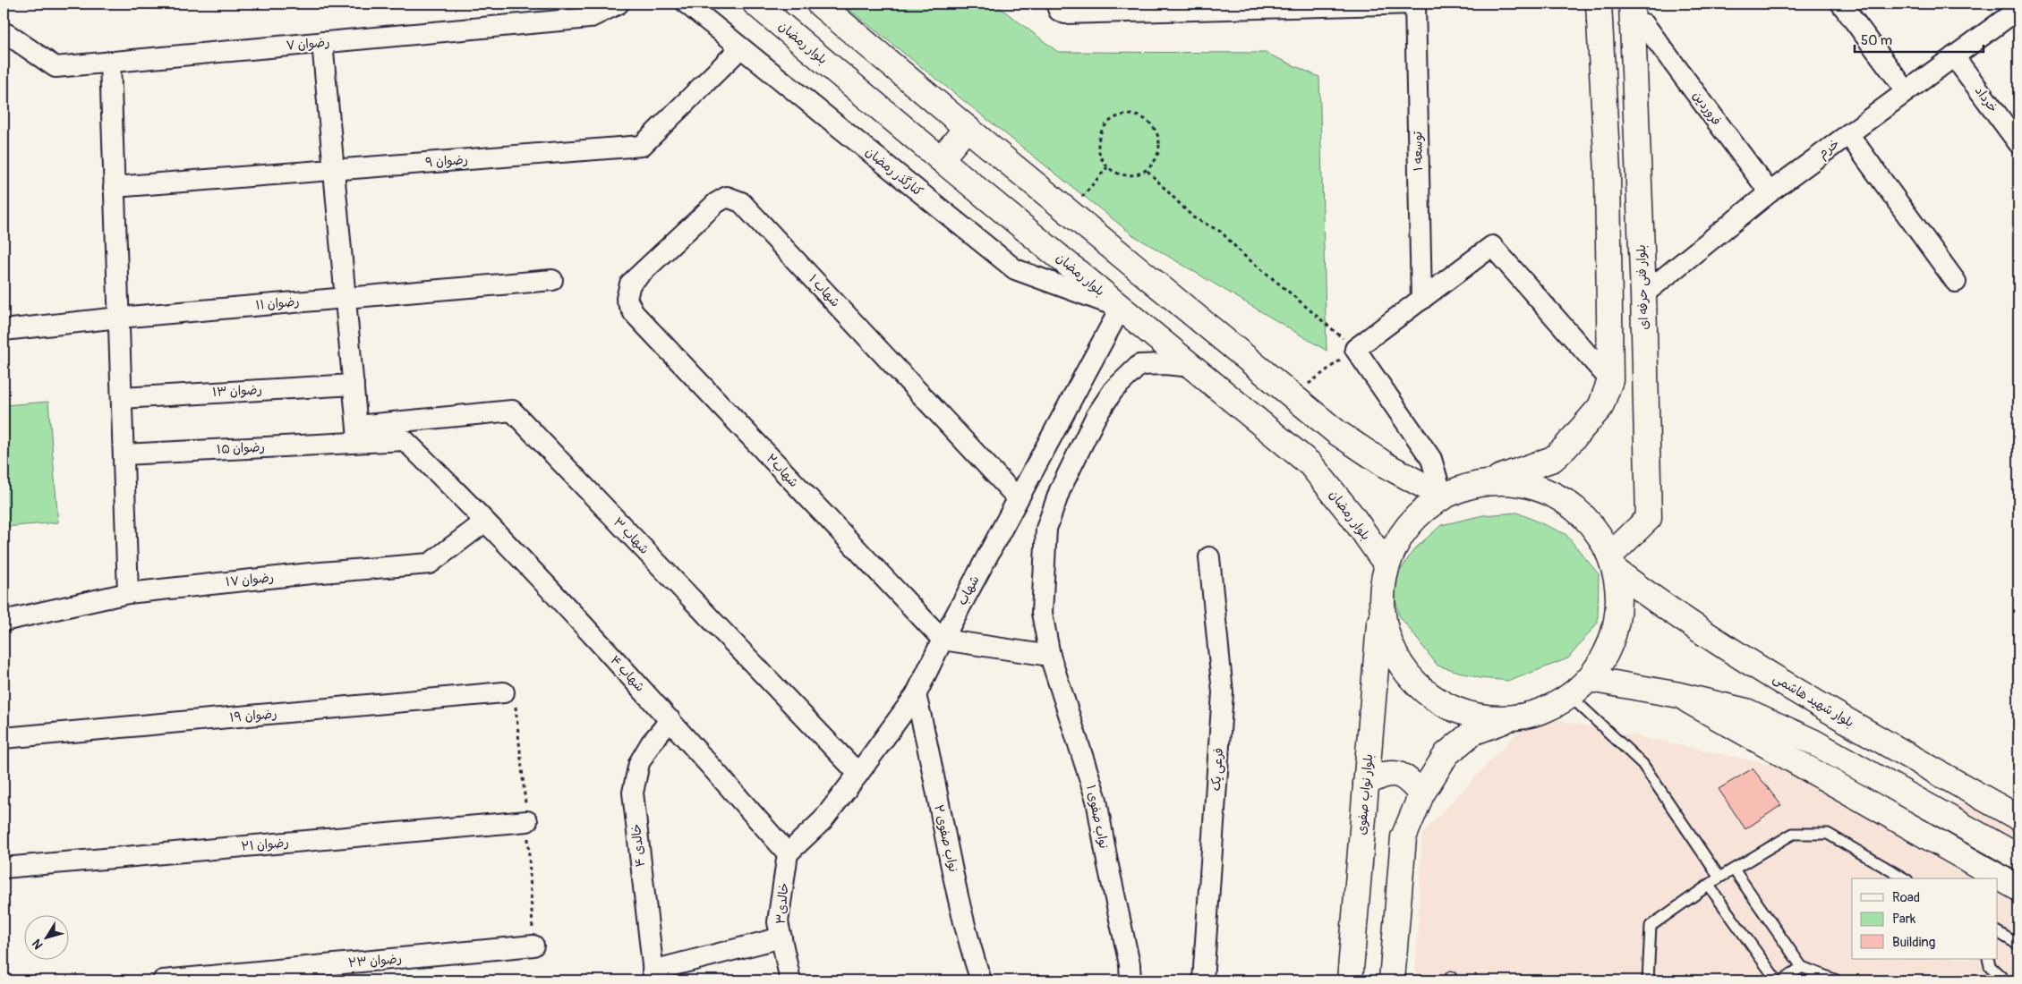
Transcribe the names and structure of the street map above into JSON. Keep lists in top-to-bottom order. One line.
{"streets":{"main road":["بلوار رمضان","بلوار فنی حرفه ای","بلوار شهید هاشمی","بلوار نواب صفوی"],"street":["رضوان ۷","خرداد","فروردین","خرم","توسعه ۱","رضوان ۹","کنارگذر رمضان","شهاب ۱","رضوان ۱۱","رضوان ۱۳","رضوان ۱۵","شهاب۲","شهاب ۳","رضوان ۱۷","شهاب","شهاب ۴","رضوان ۱۹","فرعی یک","نواب صفوی ۱","نواب صفوی ۲","رضوان ۲۱","خالدی ۴","خالدی۳","رضوان ۲۳"]},"crossings":[["بلوار رمضان","کنارگذر رمضان"],["بلوار رمضان","شهاب"],["بلوار رمضان","بلوار نواب صفوی"],["بلوار رمضان","نواب صفوی ۱"],["خرداد","خرم"],["فروردین","خرم"],["خرم","بلوار فنی حرفه ای"],["رضوان ۹","کنارگذر رمضان"],["کنارگذر رمضان","شهاب"],["بلوار فنی حرفه ای","بلوار شهید هاشمی"],["شهاب ۱","شهاب۲"],["شهاب ۱","شهاب"],["رضوان ۱۵","شهاب ۳"],["رضوان ۱۵","شهاب ۴"],["شهاب۲","شهاب"],["شهاب ۳","شهاب"],["شهاب ۳","شهاب ۴"],["رضوان ۱۷","شهاب ۴"],["شهاب","شهاب ۴"],["شهاب","نواب صفوی ۲"],["شهاب","خالدی۳"],["شهاب ۴","خالدی ۴"],["شهاب ۴","خالدی۳"]],"legend":["Road","Park","Building"],"scale_bar":"50 m","north":"bottom left"}
